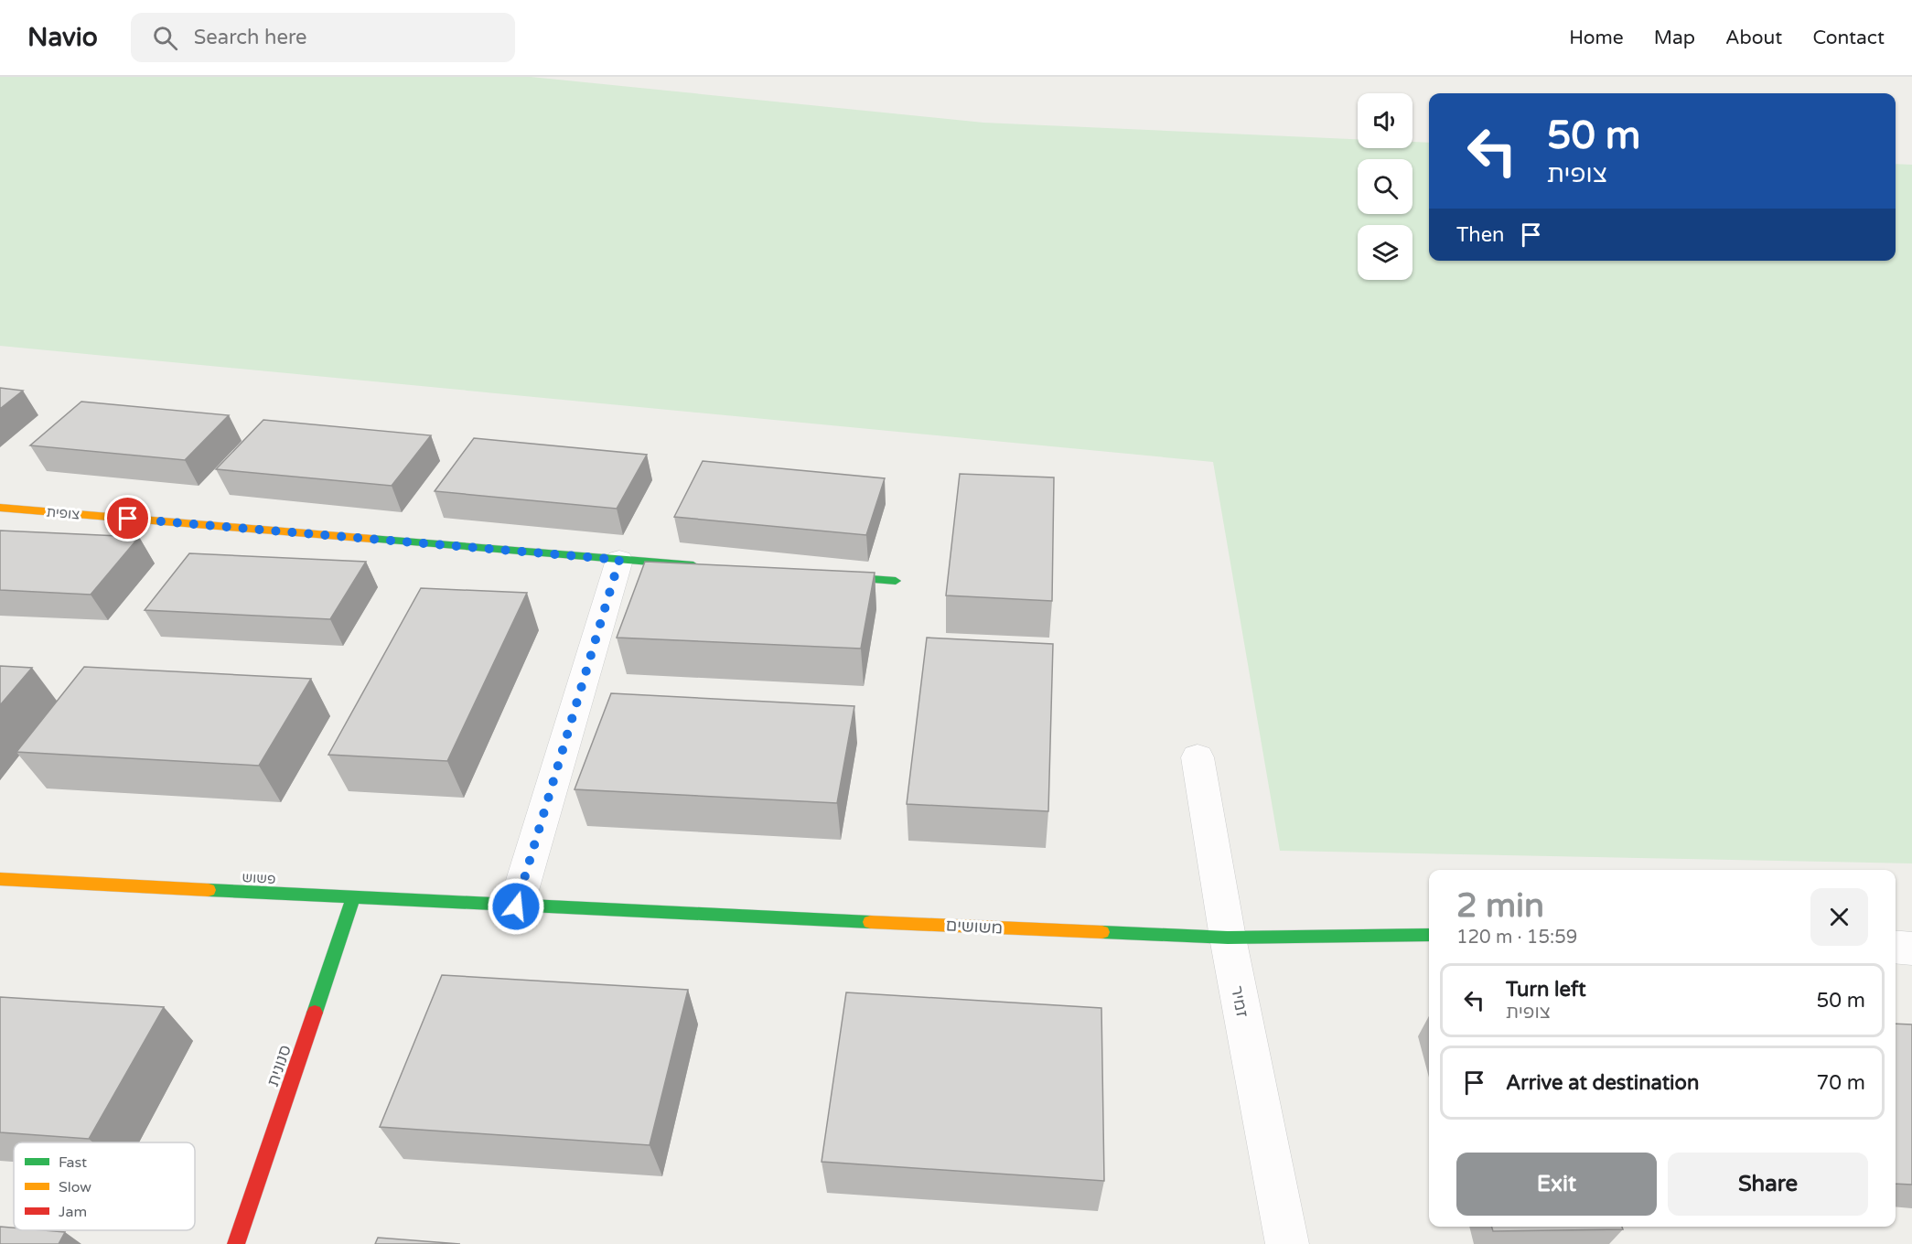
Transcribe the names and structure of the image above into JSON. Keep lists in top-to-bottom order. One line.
{"streets":{"street":["צופית","פשוש","משושים","זמיר","סנונית"]},"crossings":[["פשוש","משושים"],["פשוש","סנונית"],["משושים","זמיר"]],"legend":["Fast","Slow","Jam"],"page":{"header":"Navio","search":"Search here","nav":["Home","Map","About","Contact"],"turn":["50 m","צופית"],"then":"Then","heading":["2 min","120 m · 15:59"],"list":[{"name":"Turn left","note":"צופית","value":"50 m"},{"name":"Arrive at destination","value":"70 m"}],"buttons":["Exit","Share"]}}
